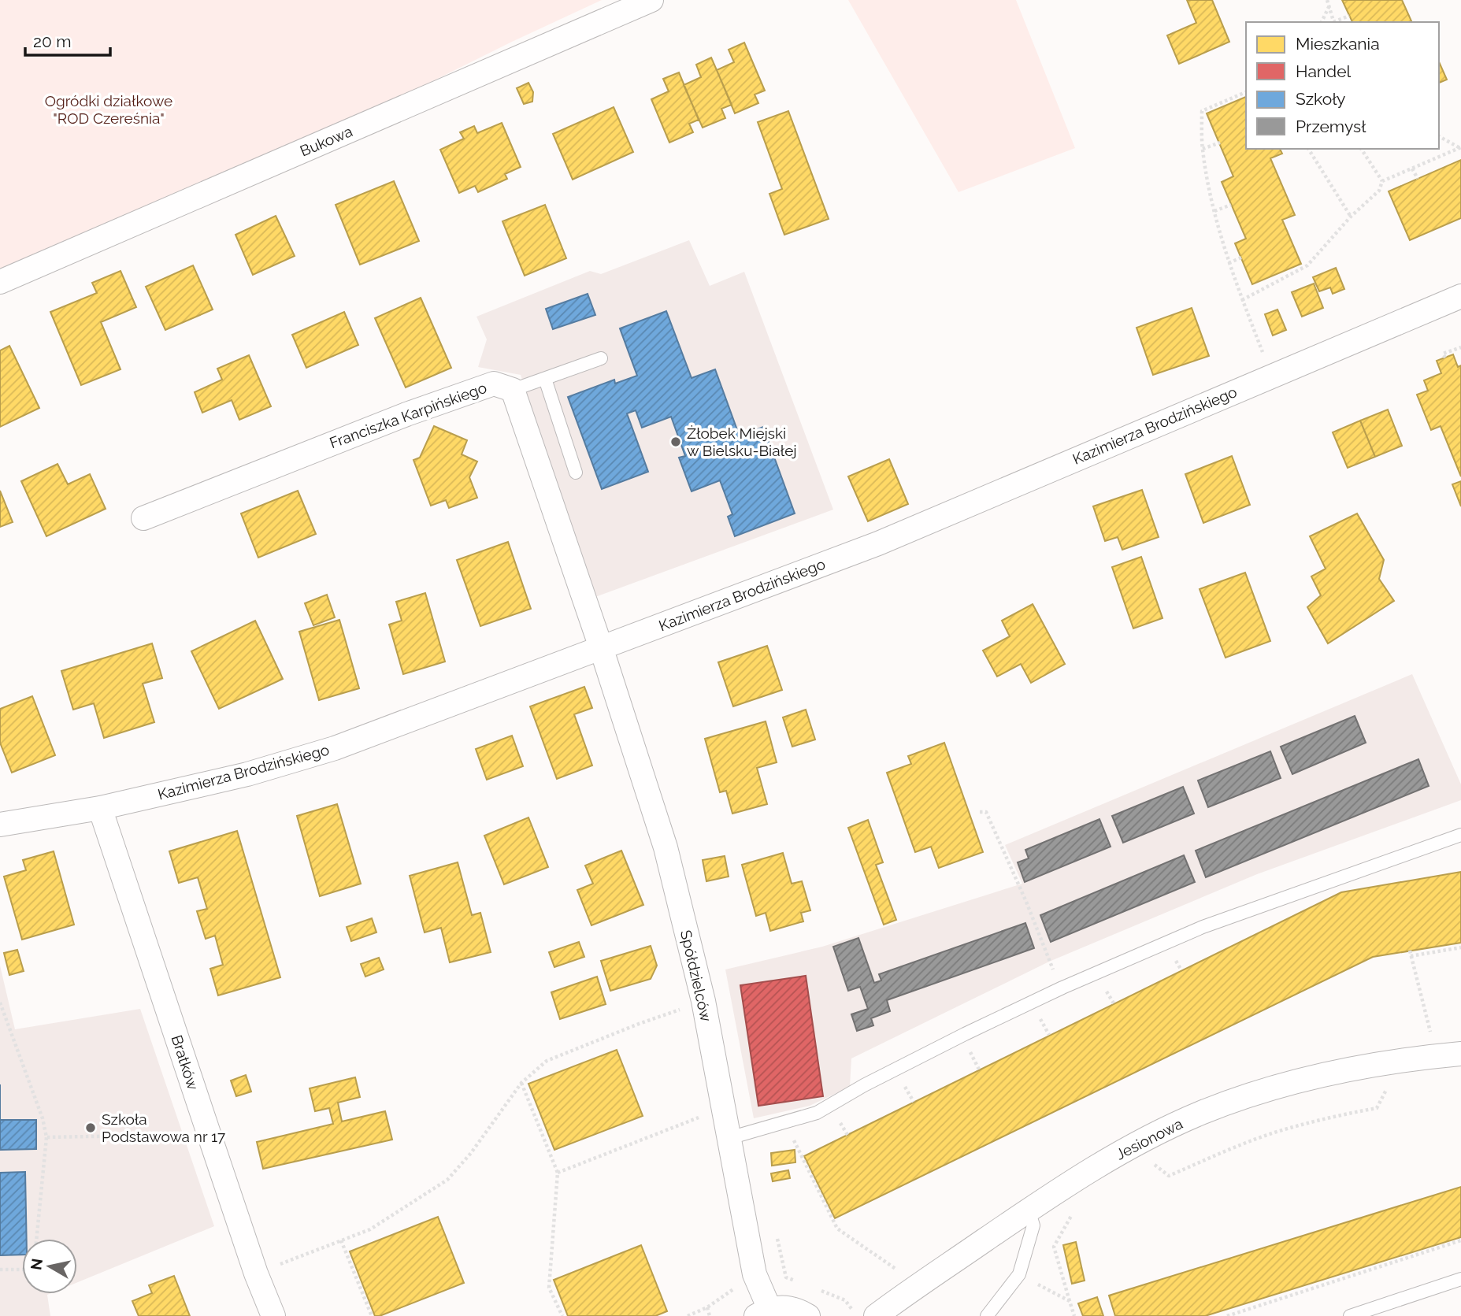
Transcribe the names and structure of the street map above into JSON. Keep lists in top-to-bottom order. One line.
{"streets":{"street":["Bukowa","Franciszka Karpińskiego","Kazimierza Brodzińskiego","Spółdzielców","Bratków","Jesionowa"]},"crossings":[["Kazimierza Brodzińskiego","Spółdzielców"],["Kazimierza Brodzińskiego","Bratków"]],"parks":["Ogródki działkowe \"ROD Czereśnia\""],"places":["Żłobek Miejski w Bielsku-Białej","Szkoła Podstawowa nr 17"],"legend":["Mieszkania","Handel","Szkoły","Przemysł"],"scale_bar":"20 m","north":"left"}
